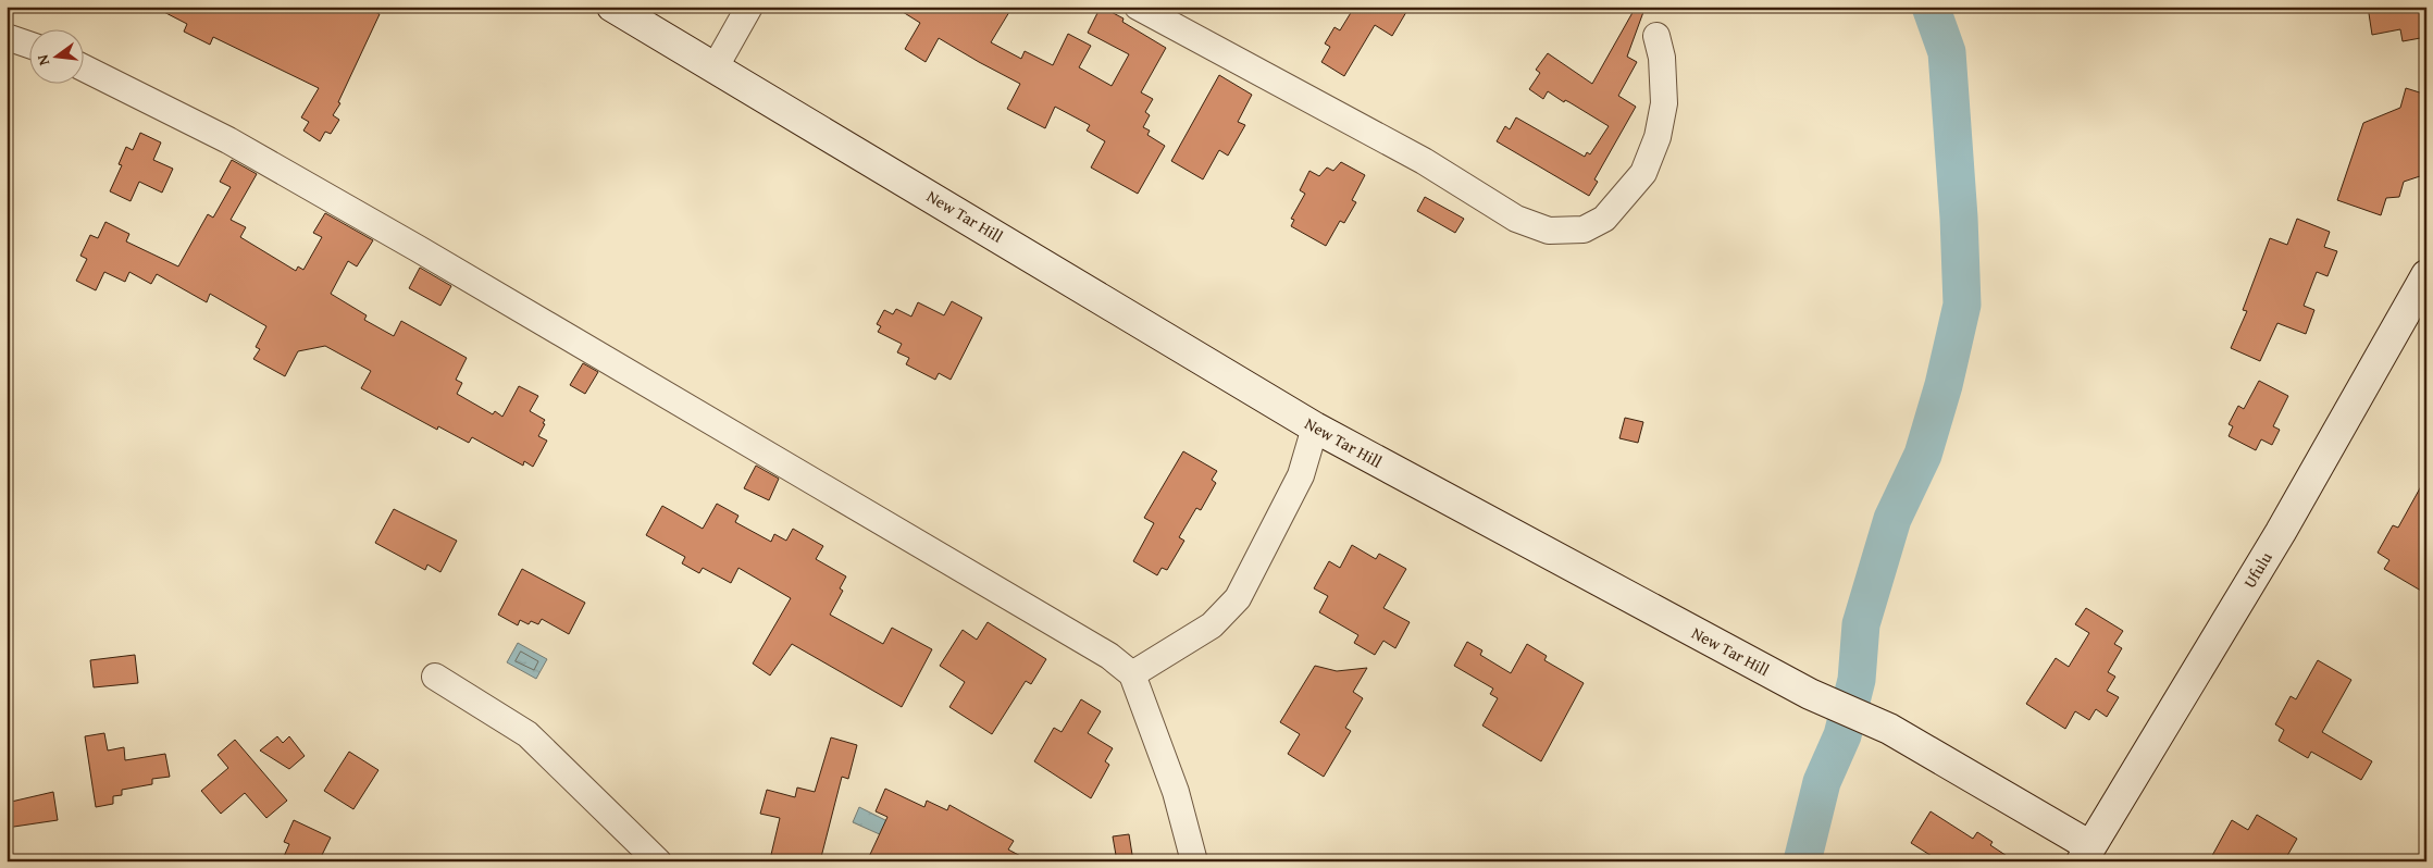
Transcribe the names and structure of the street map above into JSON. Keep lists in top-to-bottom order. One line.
{"streets":{"street":["New Tar Hill","Ufulu"]},"crossings":[["New Tar Hill","Ufulu"]],"north":"left"}
